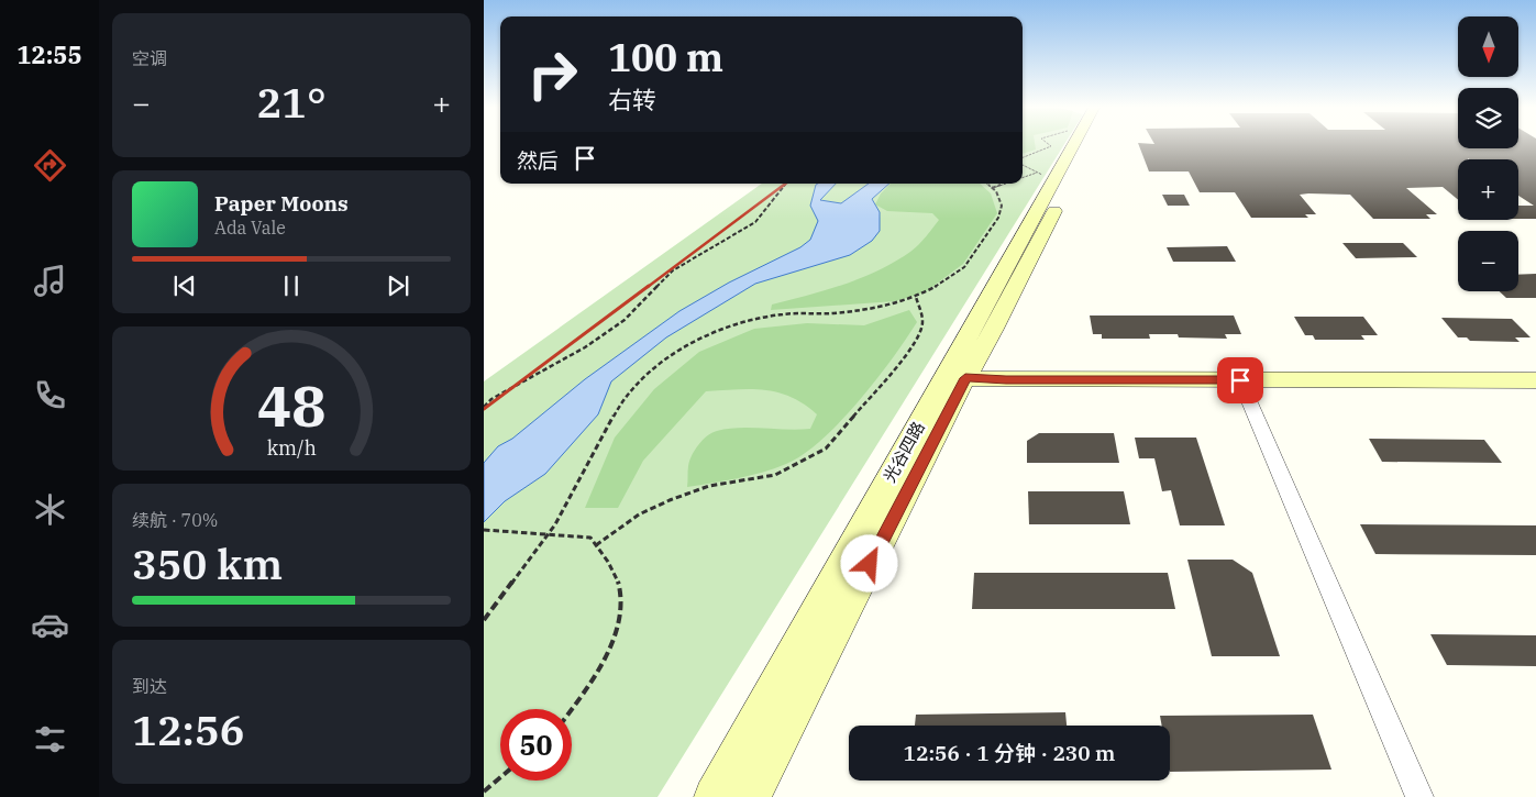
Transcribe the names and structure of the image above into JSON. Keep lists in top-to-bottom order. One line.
{"streets":{"main road":["光谷四路"]},"north":"bottom","page":{"tabs":"12:55","tile":["空调",["续航 · 70%","350 km"],["到达","12:56"]],"map_buttons":["+","−"],"turn":["100 m","右转"],"heat":["−","21°","+"],"then":"然后","song":["Paper Moons","Ada Vale"],"limit":"50","trip":"12:56 · 1 分钟 · 230 m","gauge":["48","km/h"]}}
